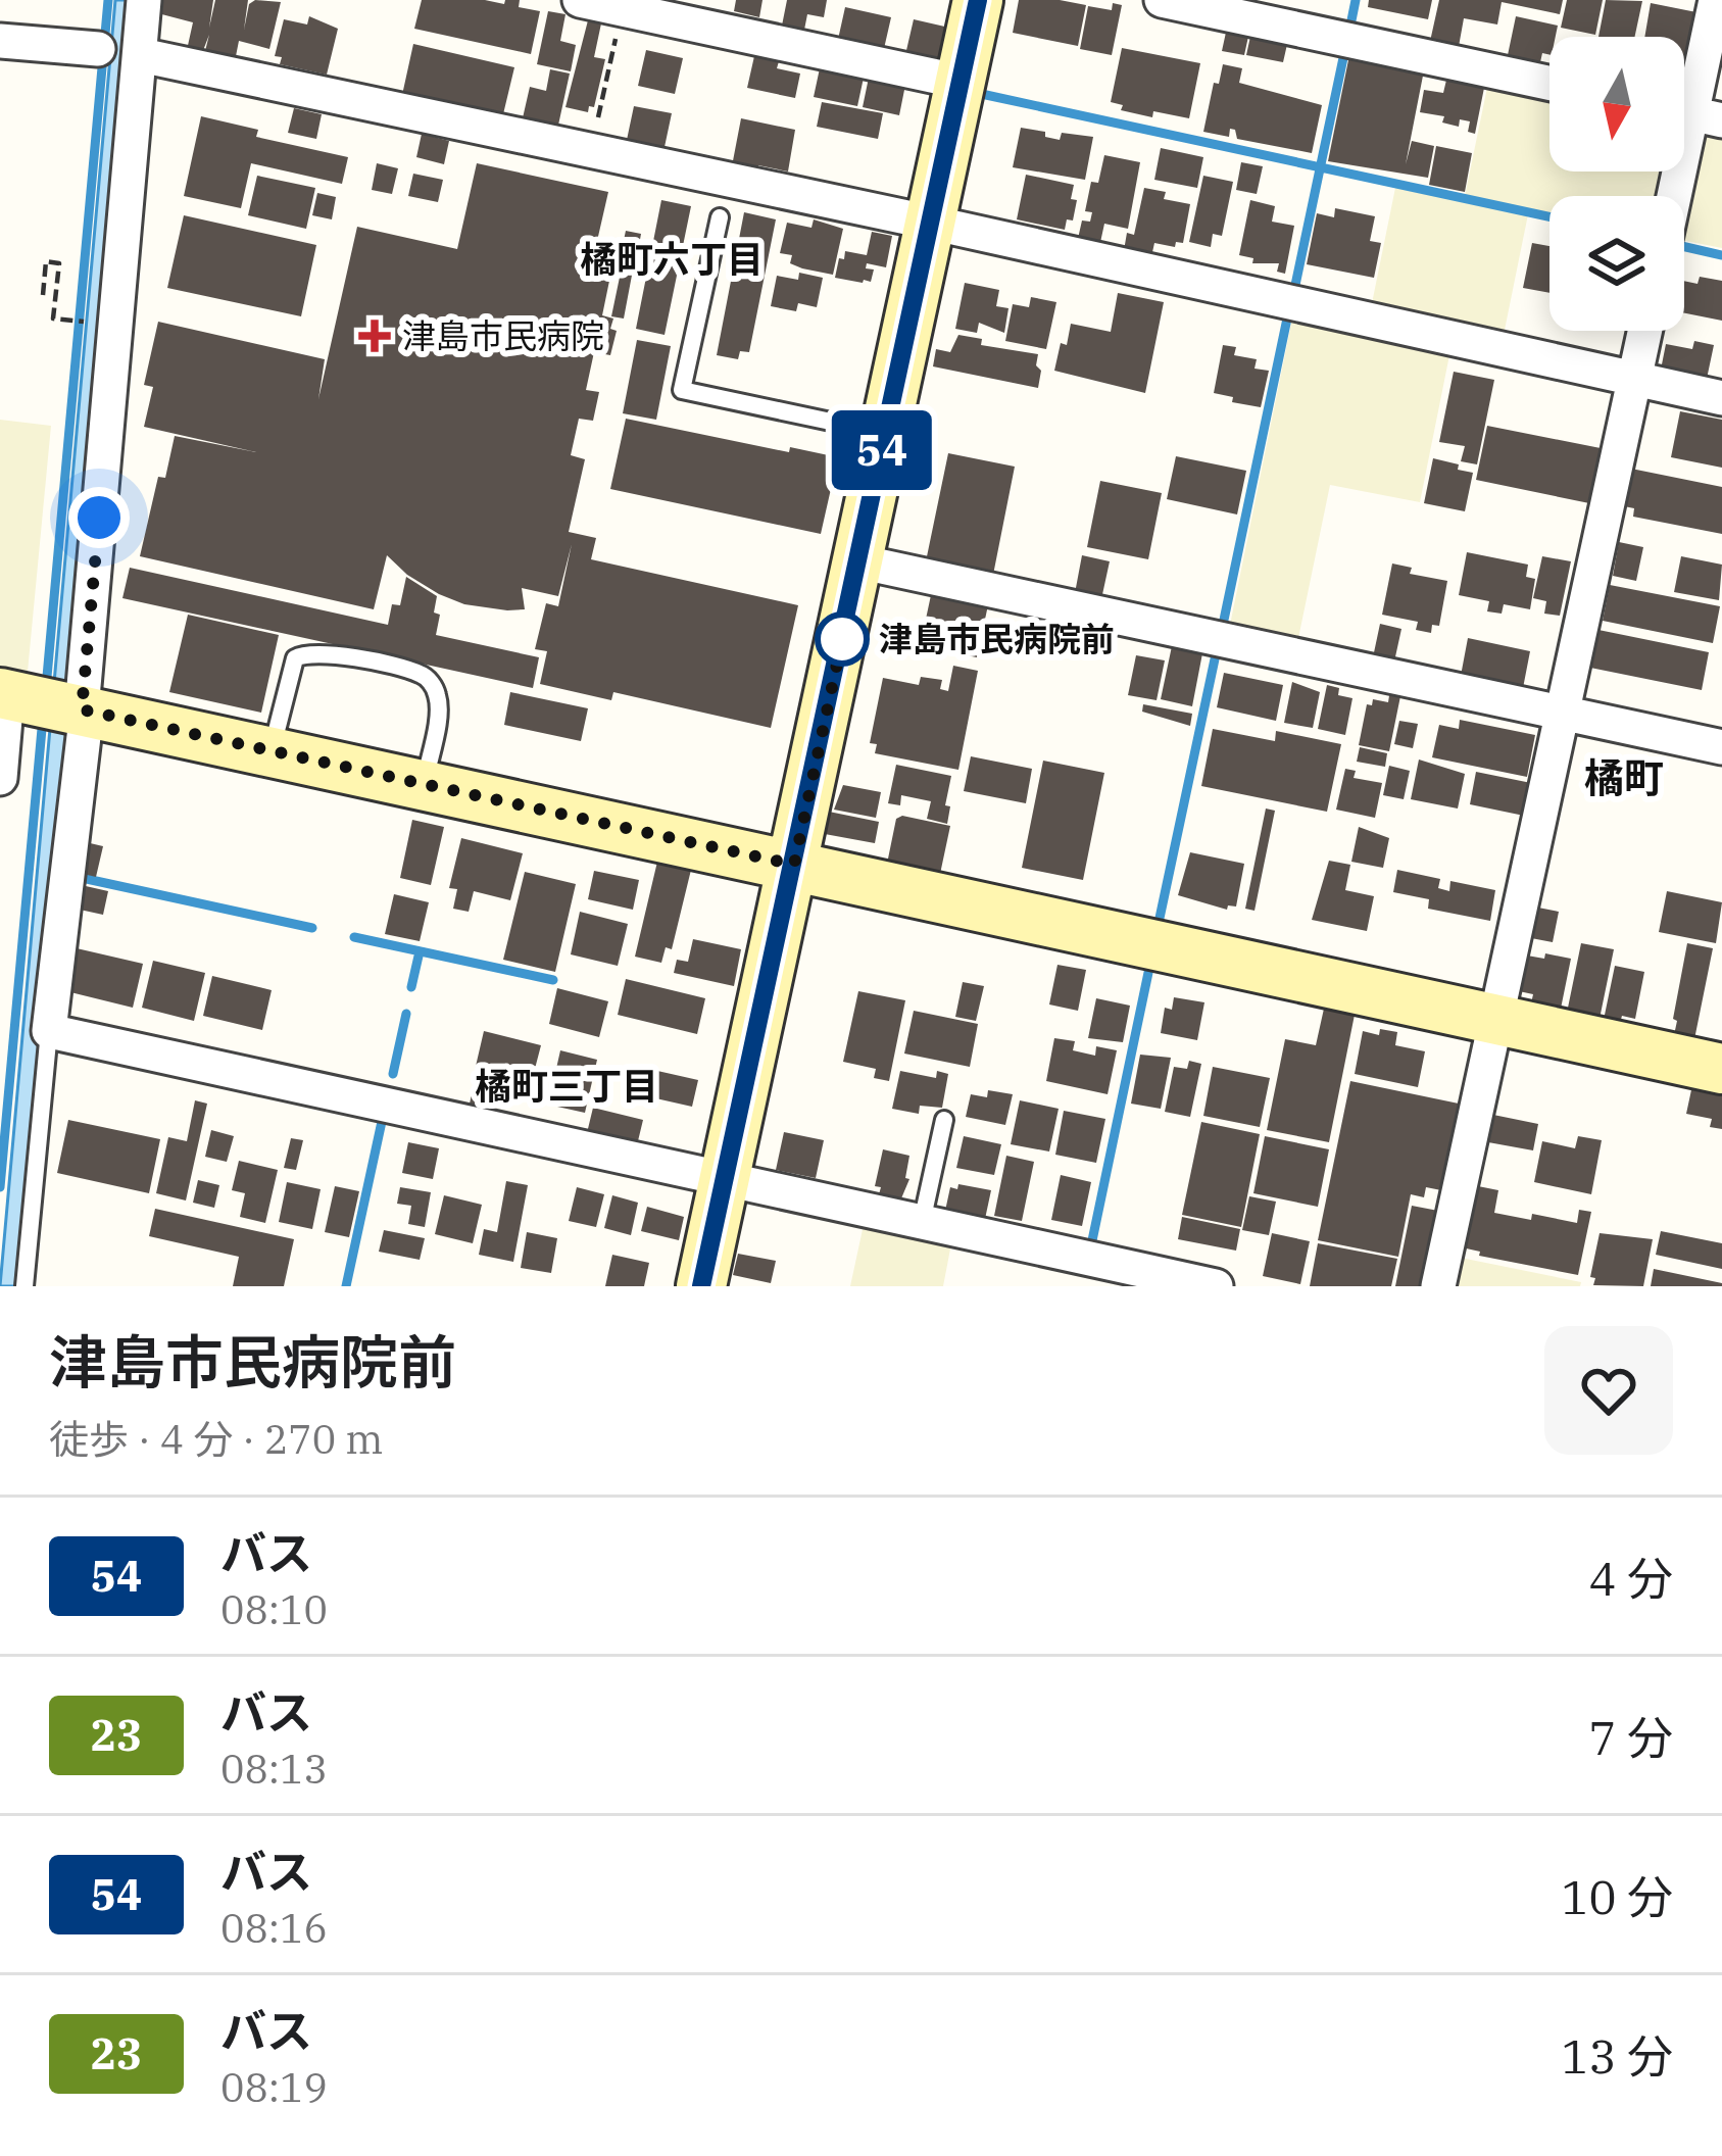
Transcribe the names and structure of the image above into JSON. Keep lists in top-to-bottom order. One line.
{"districts":["橘町六丁目","橘町","橘町三丁目"],"places":{"health":["津島市民病院"],"other":["津島市民病院前"]},"lines":["bus line 54"],"north":"bottom","page":{"on_map":"54","heading":["津島市民病院前","徒歩 · 4 分 · 270 m"],"list":[{"mark":"54","name":"バス","note":"08:10","value":"4 分"},{"mark":"23","name":"バス","note":"08:13","value":"7 分"},{"mark":"54","name":"バス","note":"08:16","value":"10 分"},{"mark":"23","name":"バス","note":"08:19","value":"13 分"}]}}
